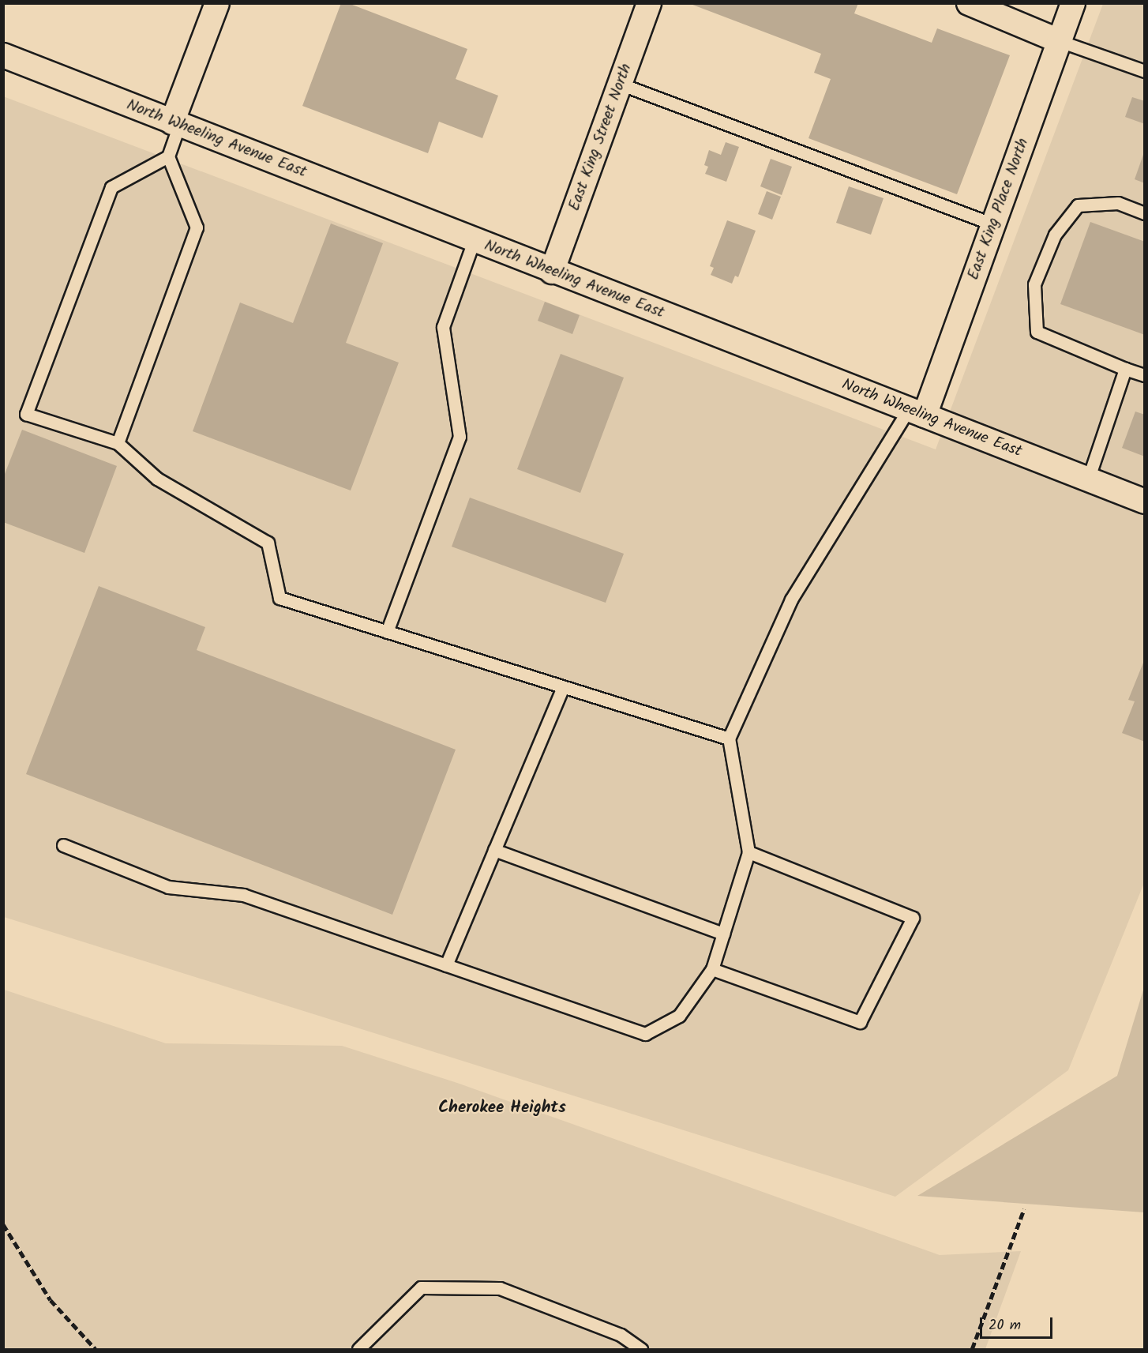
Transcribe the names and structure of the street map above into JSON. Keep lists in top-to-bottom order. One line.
{"streets":{"street":["East King Street North","North Wheeling Avenue East","East King Place North"]},"crossings":[["East King Street North","North Wheeling Avenue East"],["North Wheeling Avenue East","East King Place North"]],"districts":["Cherokee Heights"],"scale_bar":"20 m"}
